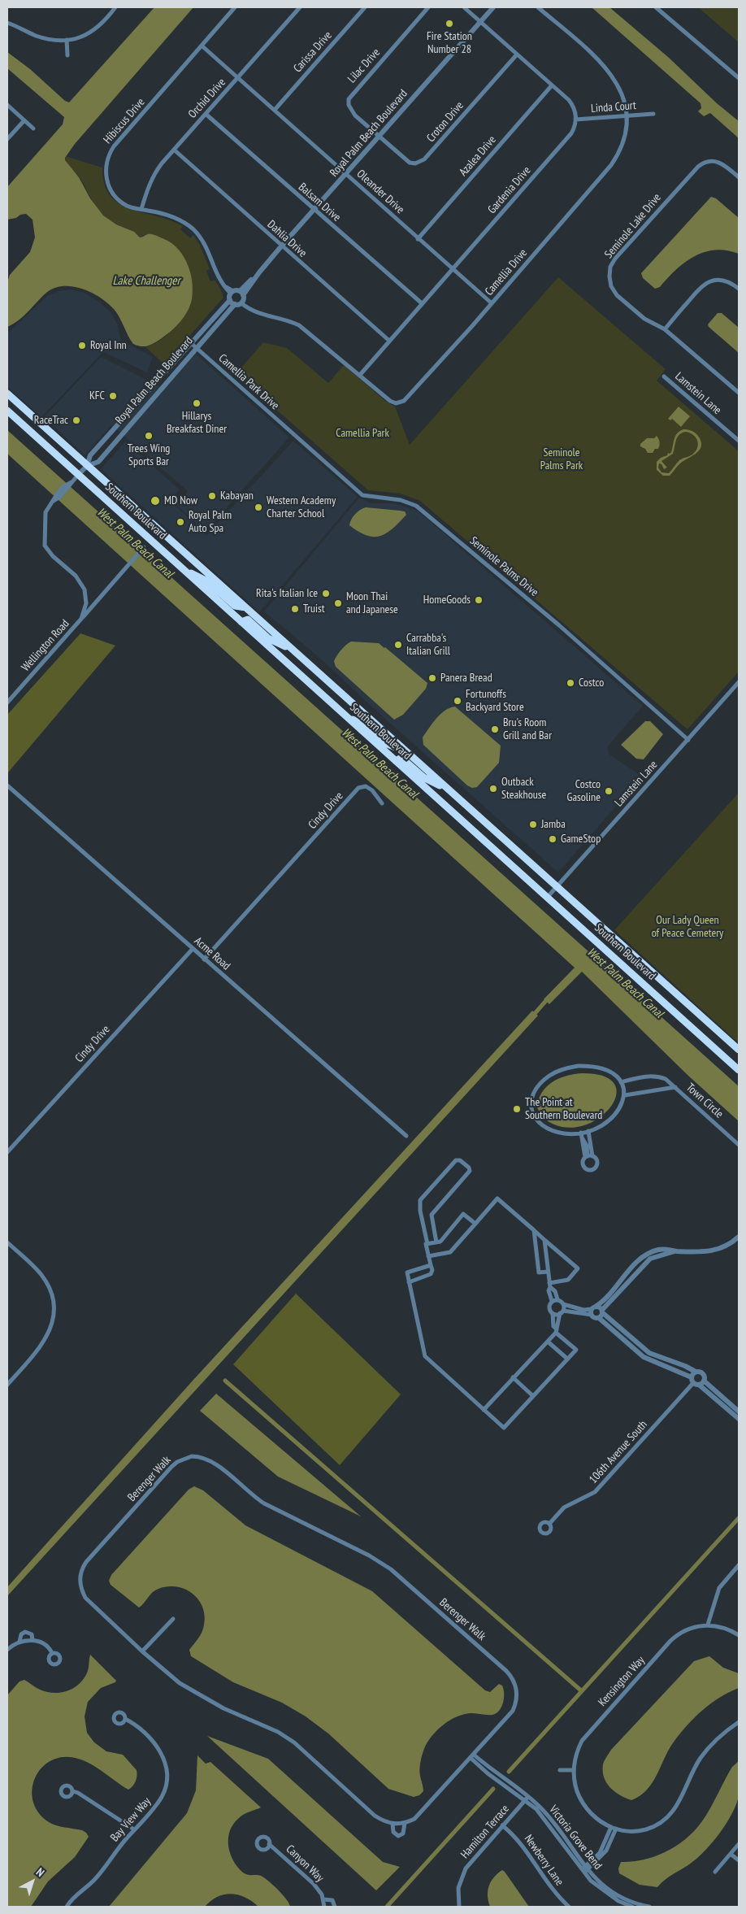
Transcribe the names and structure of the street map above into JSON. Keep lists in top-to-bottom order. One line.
{"streets":{"highway":["Southern Boulevard"],"street":["Carissa Drive","Lilac Drive","Orchid Drive","Linda Court","Hibiscus Drive","Croton Drive","Royal Palm Beach Boulevard","Azalea Drive","Gardenia Drive","Oleander Drive","Balsam Drive","Seminole Lake Drive","Dahlia Drive","Camellia Drive","Camellia Park Drive","Lamstein Lane","Seminole Palms Drive","Wellington Road","Cindy Drive","Acme Road","Town Circle","106th Avenue South","Berenger Walk","Kensington Way","Bay View Way","Hamilton Terrace","Victoria Grove Bend","Newberry Lane","Canyon Way"]},"crossings":[["Carissa Drive","Oleander Drive"],["Lilac Drive","Croton Drive"],["Lilac Drive","Royal Palm Beach Boulevard"],["Orchid Drive","Hibiscus Drive"],["Orchid Drive","Oleander Drive"],["Orchid Drive","Balsam Drive"],["Orchid Drive","Dahlia Drive"],["Linda Court","Gardenia Drive"],["Linda Court","Camellia Drive"],["Hibiscus Drive","Oleander Drive"],["Croton Drive","Royal Palm Beach Boulevard"],["Royal Palm Beach Boulevard","Oleander Drive"],["Royal Palm Beach Boulevard","Balsam Drive"],["Royal Palm Beach Boulevard","Dahlia Drive"],["Royal Palm Beach Boulevard","Camellia Drive"],["Royal Palm Beach Boulevard","Camellia Park Drive"],["Royal Palm Beach Boulevard","Southern Boulevard"],["Royal Palm Beach Boulevard","Wellington Road"],["Azalea Drive","Oleander Drive"],["Gardenia Drive","Oleander Drive"],["Gardenia Drive","Balsam Drive"],["Gardenia Drive","Dahlia Drive"],["Gardenia Drive","Camellia Drive"],["Oleander Drive","Camellia Drive"],["Camellia Park Drive","Seminole Palms Drive"],["Lamstein Lane","Southern Boulevard"],["Lamstein Lane","Seminole Palms Drive"],["Southern Boulevard","Wellington Road"],["Cindy Drive","Acme Road"],["Berenger Walk","Victoria Grove Bend"],["Hamilton Terrace","Victoria Grove Bend"],["Hamilton Terrace","Newberry Lane"]],"water":["Lake Challenger","West Palm Beach Canal"],"parks":["Camellia Park","Seminole Palms Park","Our Lady Queen of Peace Cemetery"],"places":["Fire Station Number 28","Royal Inn","KFC","Hillarys Breakfast Diner","RaceTrac","Trees Wing Sports Bar","Kabayan","MD Now","Western Academy Charter School","Royal Palm Auto Spa","Rita's Italian Ice","HomeGoods","Moon Thai and Japanese","Truist","Carrabba's Italian Grill","Panera Bread","Costco","Fortunoffs Backyard Store","Bru's Room Grill and Bar","Outback Steakhouse","Costco Gasoline","Jamba","GameStop","The Point at Southern Boulevard"],"north":"top right"}
